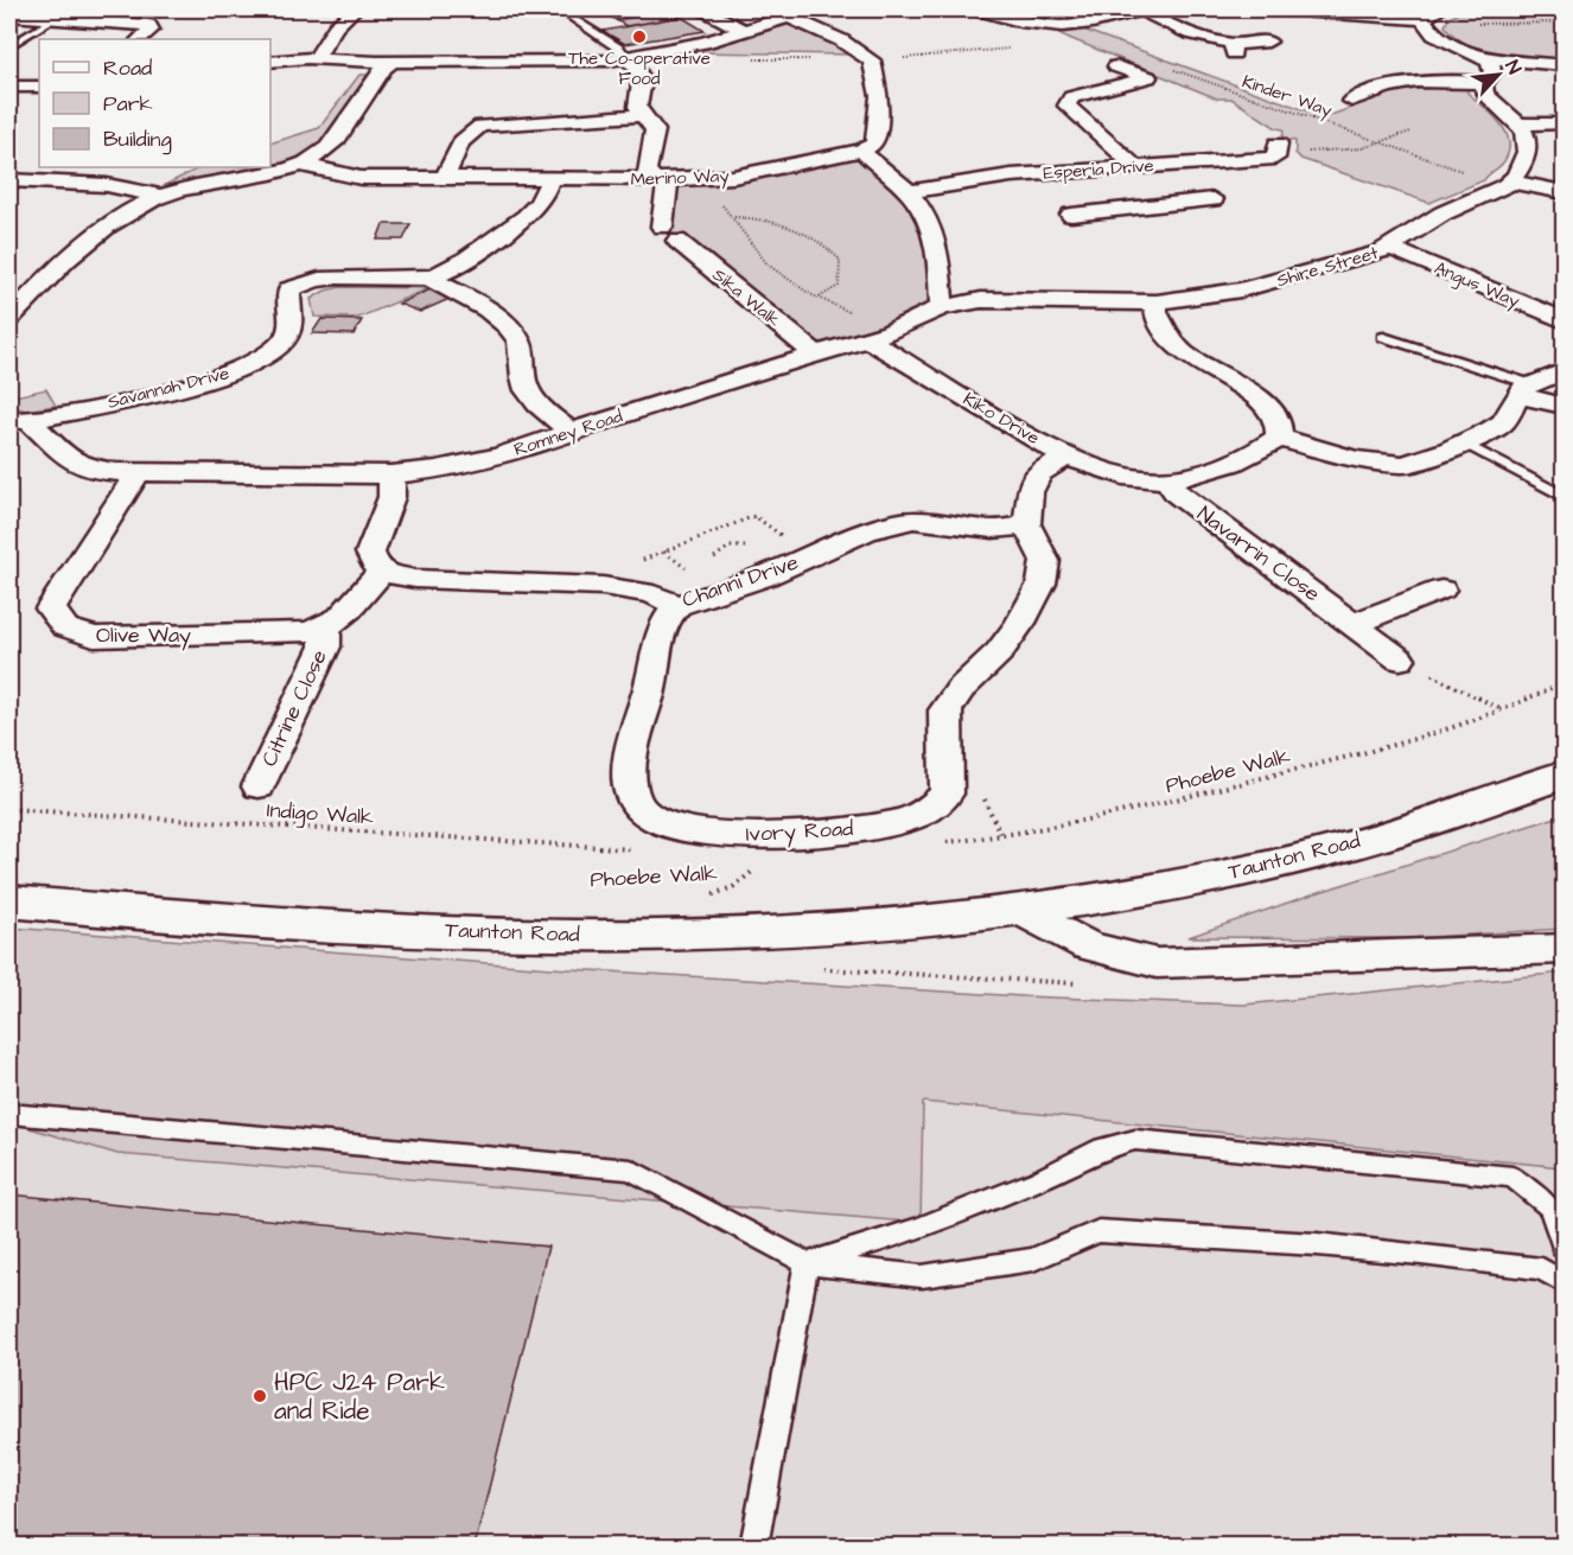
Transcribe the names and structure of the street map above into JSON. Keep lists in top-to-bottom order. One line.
{"streets":{"main road":["Taunton Road"],"street":["Esperia Drive","Merino Way","Shire Street","Angus Way","Sika Walk","Savannah Drive","Kiko Drive","Romney Road","Navarrin Close","Channi Drive","Olive Way","Citrine Close","Ivory Road"],"path":["Kinder Way","Phoebe Walk","Indigo Walk"]},"crossings":[["Kinder Way","Shire Street"],["Merino Way","Sika Walk"],["Merino Way","Savannah Drive"],["Shire Street","Angus Way"],["Shire Street","Romney Road"],["Sika Walk","Romney Road"],["Savannah Drive","Romney Road"],["Kiko Drive","Romney Road"],["Kiko Drive","Navarrin Close"],["Romney Road","Olive Way"],["Channi Drive","Ivory Road"],["Olive Way","Citrine Close"]],"places":["The Co-operative Food","HPC J24 Park and Ride"],"legend":["Road","Park","Building"],"north":"top right"}
